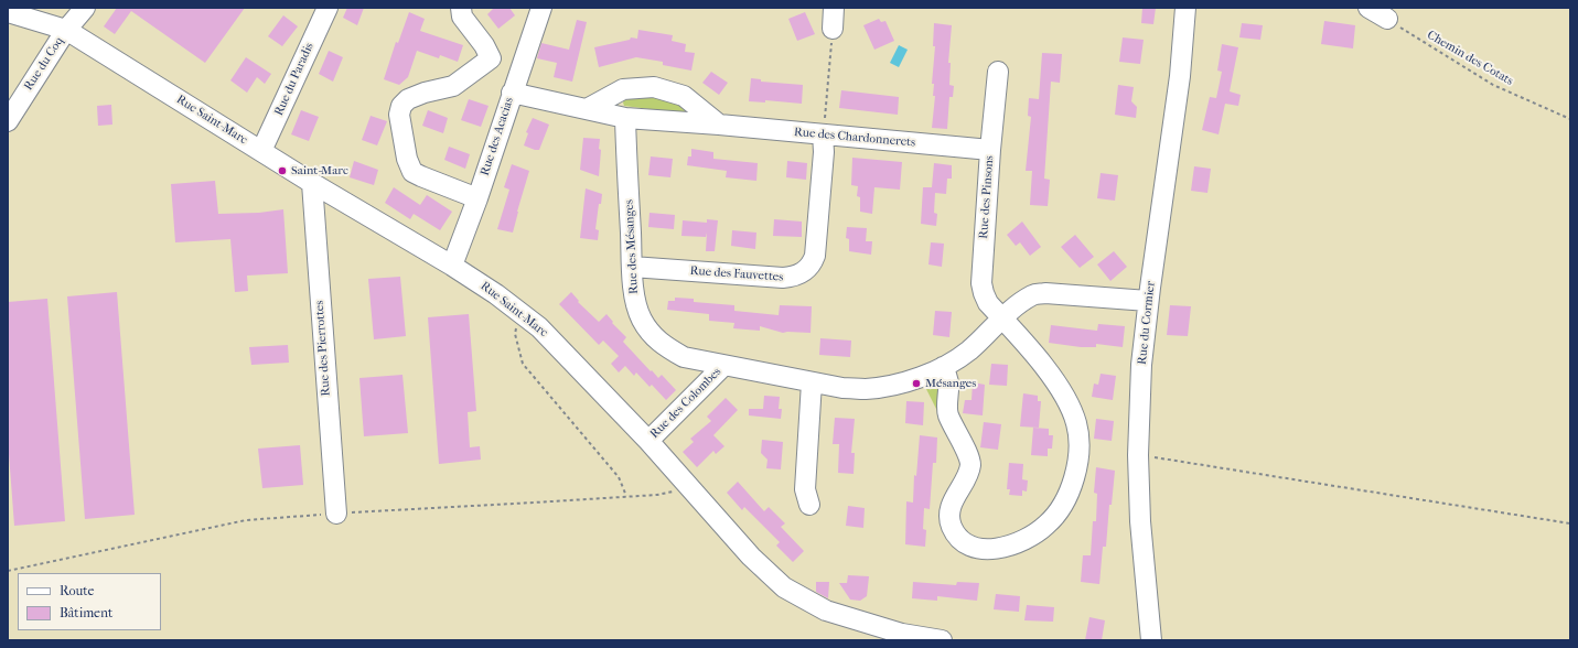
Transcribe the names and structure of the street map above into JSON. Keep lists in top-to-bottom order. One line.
{"streets":{"street":["Rue du Coq","Rue du Paradis","Rue Saint-Marc","Rue des Acacias","Rue des Chardonnerets","Rue des Pinsons","Rue des Mésanges","Rue des Fauvettes","Rue du Cormier","Rue des Pierrottes","Rue des Colombes"],"path":["Chemin des Cotats"]},"crossings":[["Rue du Coq","Rue Saint-Marc"],["Rue du Paradis","Rue Saint-Marc"],["Rue Saint-Marc","Rue des Acacias"],["Rue Saint-Marc","Rue des Pierrottes"],["Rue Saint-Marc","Rue des Colombes"],["Rue des Acacias","Rue des Chardonnerets"],["Rue des Chardonnerets","Rue des Pinsons"],["Rue des Chardonnerets","Rue des Mésanges"],["Rue des Chardonnerets","Rue des Fauvettes"],["Rue des Pinsons","Rue des Mésanges"],["Rue des Mésanges","Rue des Fauvettes"],["Rue des Mésanges","Rue du Cormier"],["Rue des Mésanges","Rue des Colombes"]],"places":["Saint-Marc","Mésanges"],"legend":["Route","Bâtiment"]}
